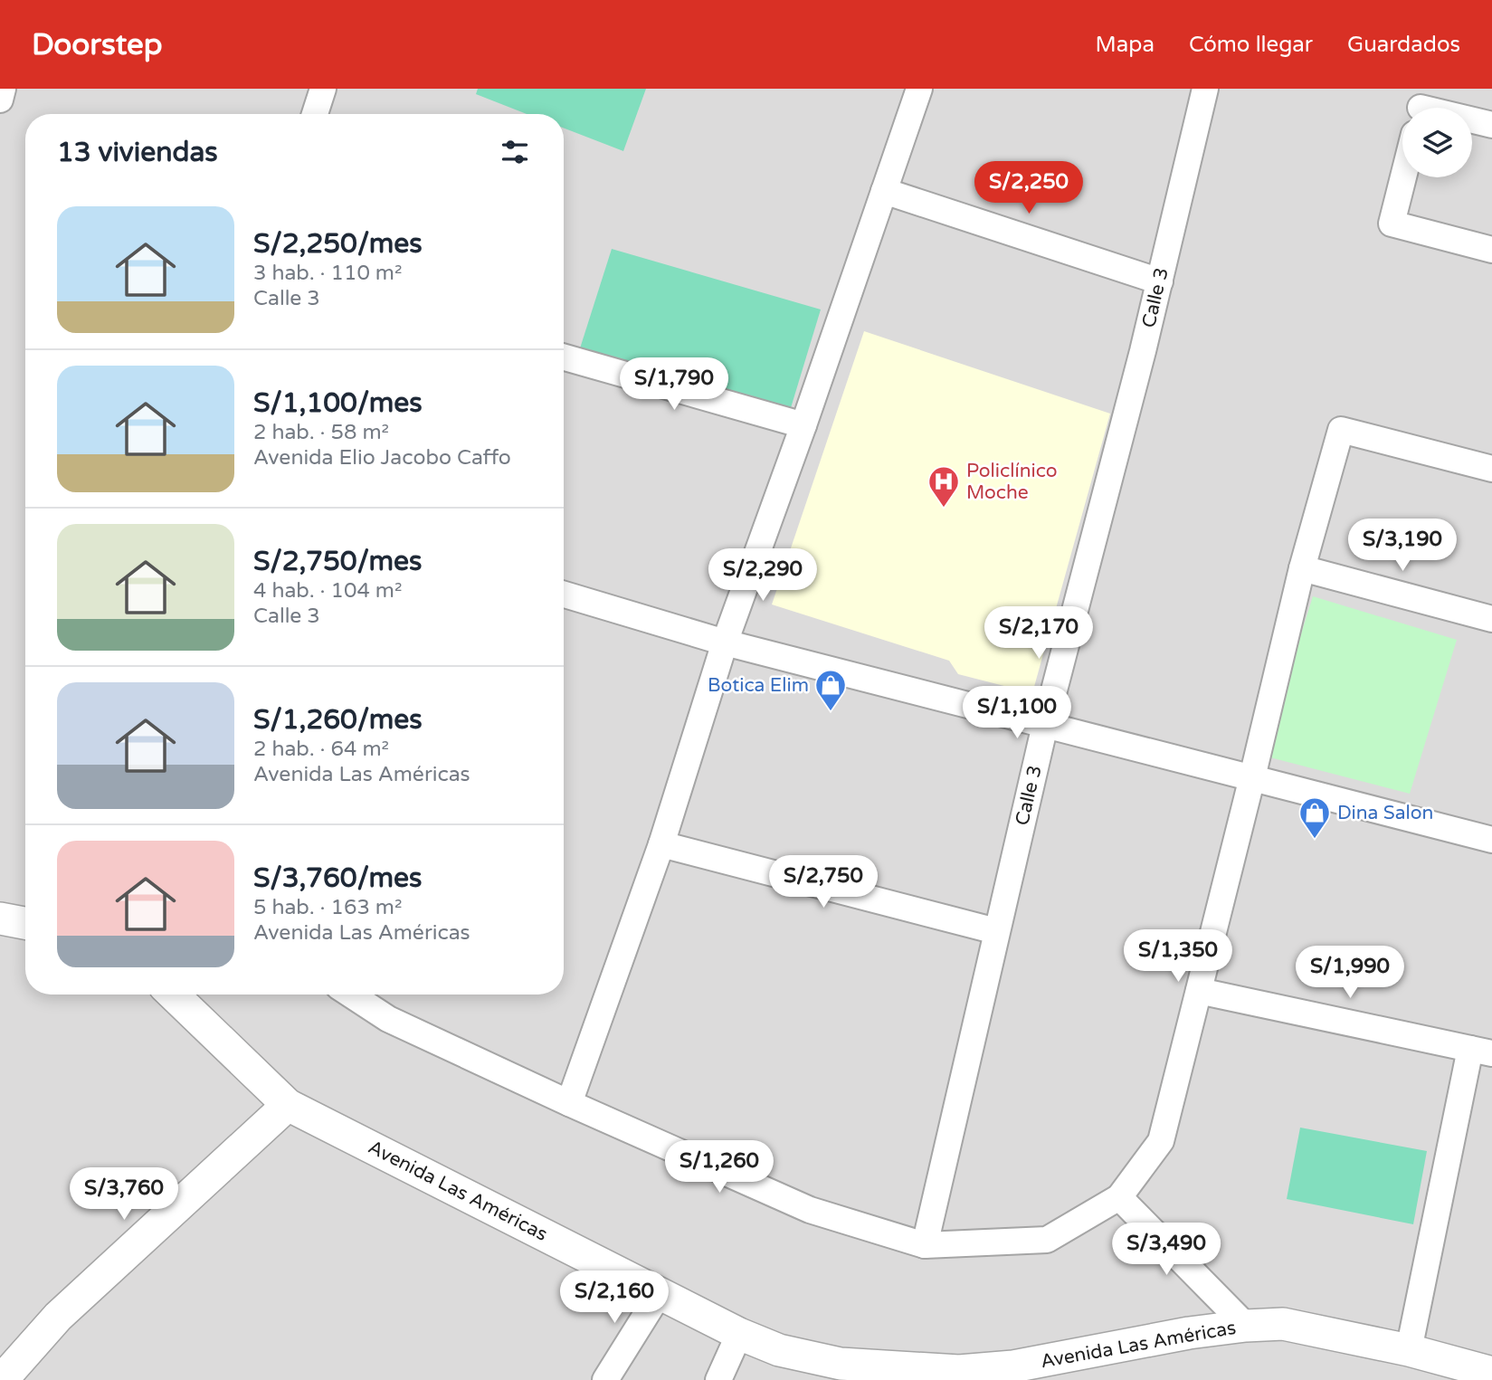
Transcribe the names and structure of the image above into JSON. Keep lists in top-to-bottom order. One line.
{"streets":{"street":["Calle 3","Avenida Las Américas"]},"places":{"hospital":["Policlínico Moche"],"shop":["Botica Elim","Dina Salon"]},"page":{"header":"Doorstep","nav":["Mapa","Cómo llegar","Guardados"],"heading":"13 viviendas","price":["S/2,250","S/1,790","S/3,190","S/2,290","S/2,170","S/1,100","S/2,750","S/1,350","S/1,990","S/1,260","S/3,760","S/3,490","S/2,160"],"list":[{"name":"S/2,250/mes","note":"3 hab. · 110 m² · Calle 3"},{"name":"S/1,100/mes","note":"2 hab. · 58 m² · Avenida Elio Jacobo Caffo"},{"name":"S/2,750/mes","note":"4 hab. · 104 m² · Calle 3"},{"name":"S/1,260/mes","note":"2 hab. · 64 m² · Avenida Las Américas"},{"name":"S/3,760/mes","note":"5 hab. · 163 m² · Avenida Las Américas"}]}}
